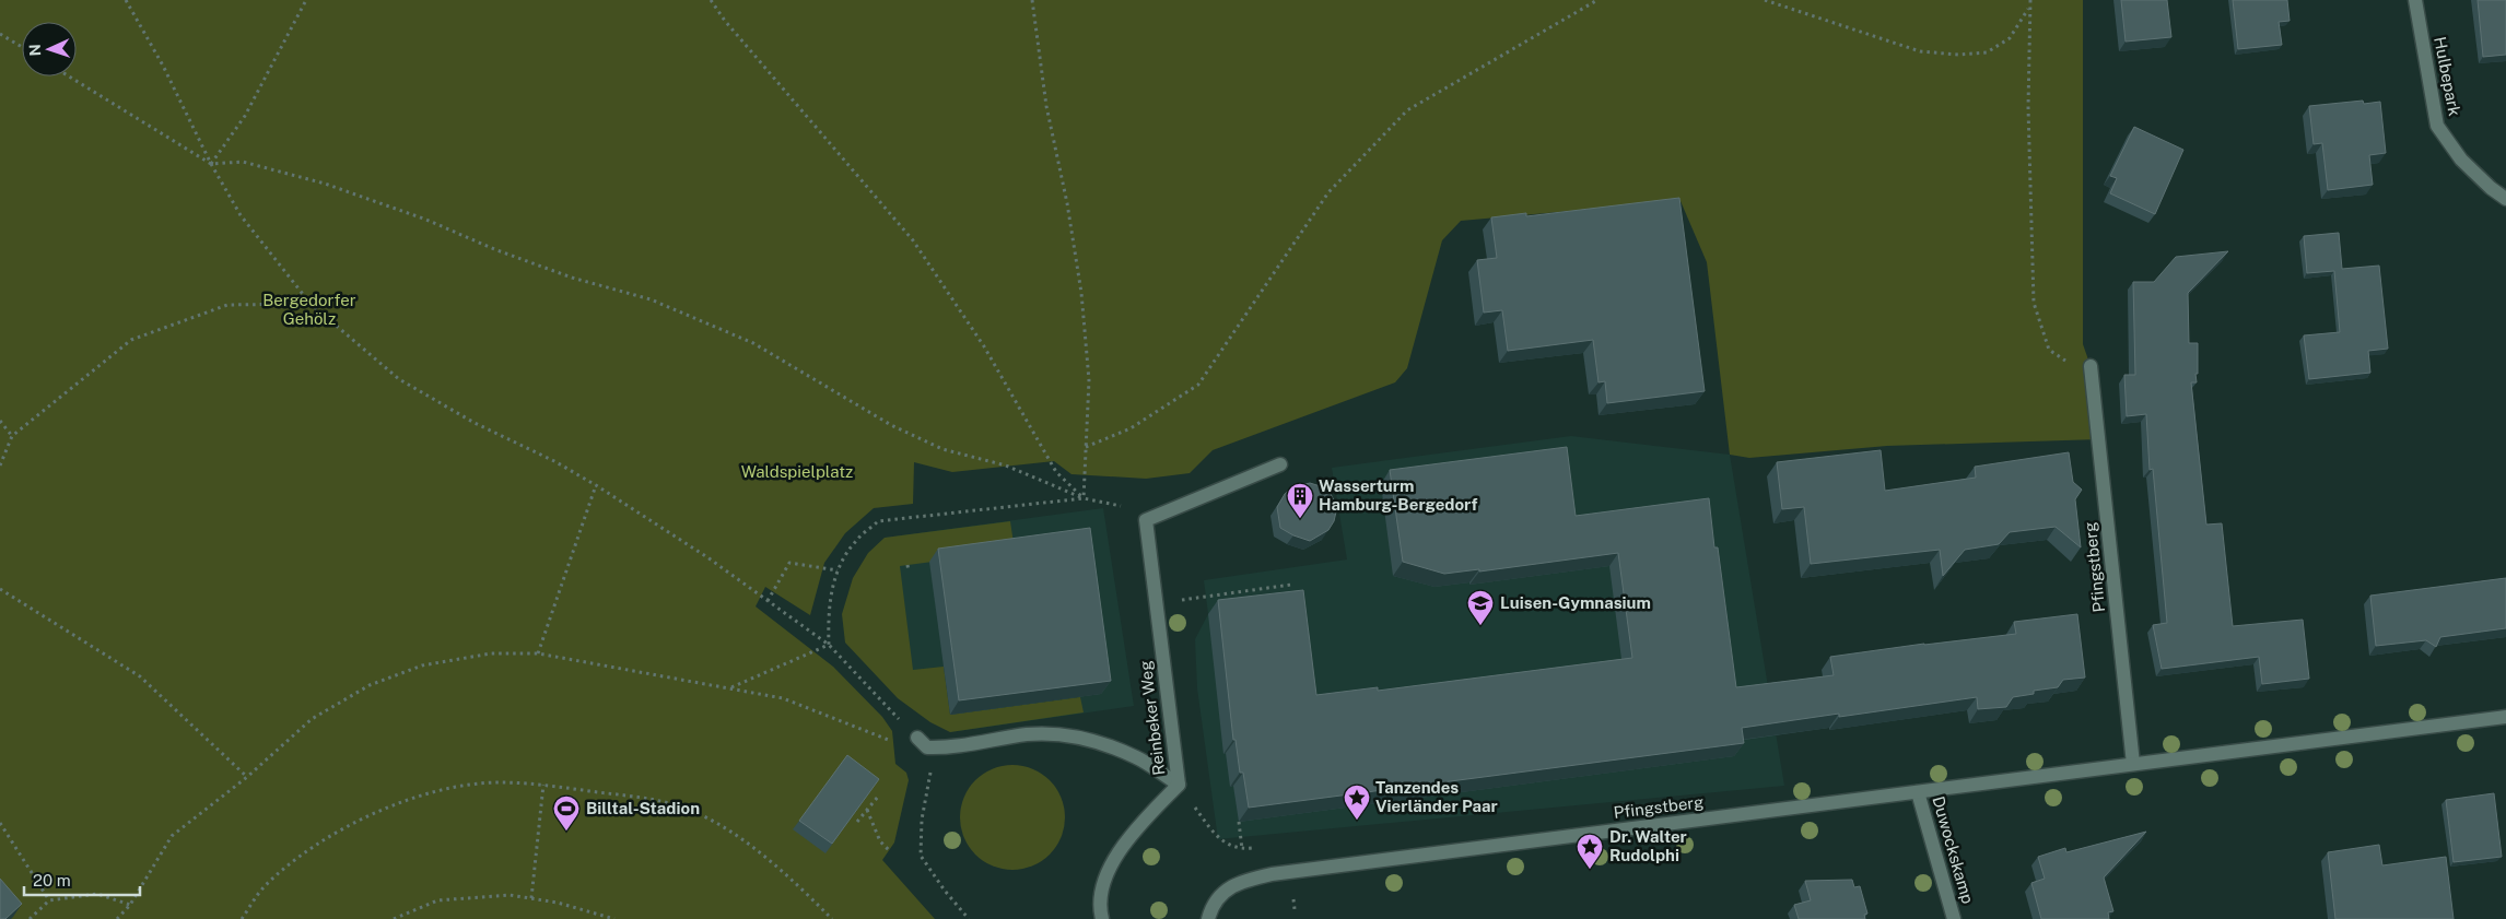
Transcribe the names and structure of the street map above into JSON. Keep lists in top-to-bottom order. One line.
{"streets":{"street":["Hulbepark","Pfingstberg","Reinbeker Weg","Duwockskamp"]},"crossings":[["Pfingstberg","Duwockskamp"]],"parks":["Bergedorfer Gehölz","Waldspielplatz"],"places":{"building":["Wasserturm Hamburg-Bergedorf"],"school or university":["Luisen-Gymnasium"],"place":["Tanzendes Vierländer Paar","Dr. Walter Rudolphi"],"sports":["Billtal-Stadion"]},"scale_bar":"20 m","north":"left"}
